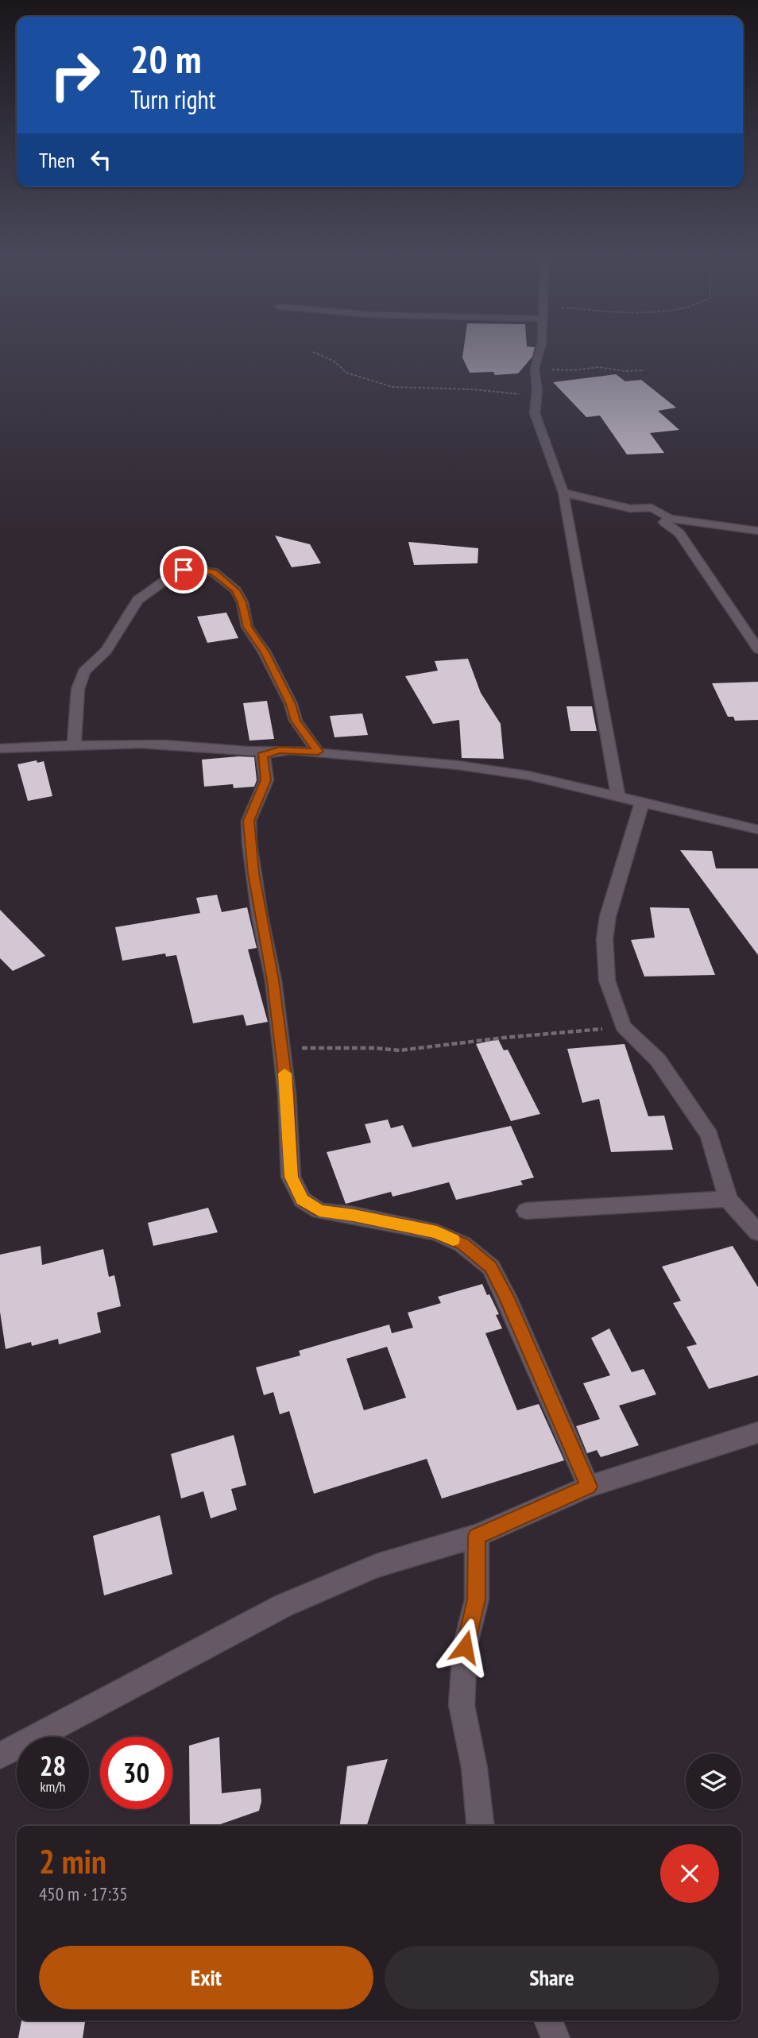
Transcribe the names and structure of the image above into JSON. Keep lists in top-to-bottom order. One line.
{"page":{"turn":["20 m","Turn right"],"then":"Then","speed":"28 km/h","limit":"30","heading":["2 min","450 m · 17:35"],"buttons":["Exit","Share"]}}
